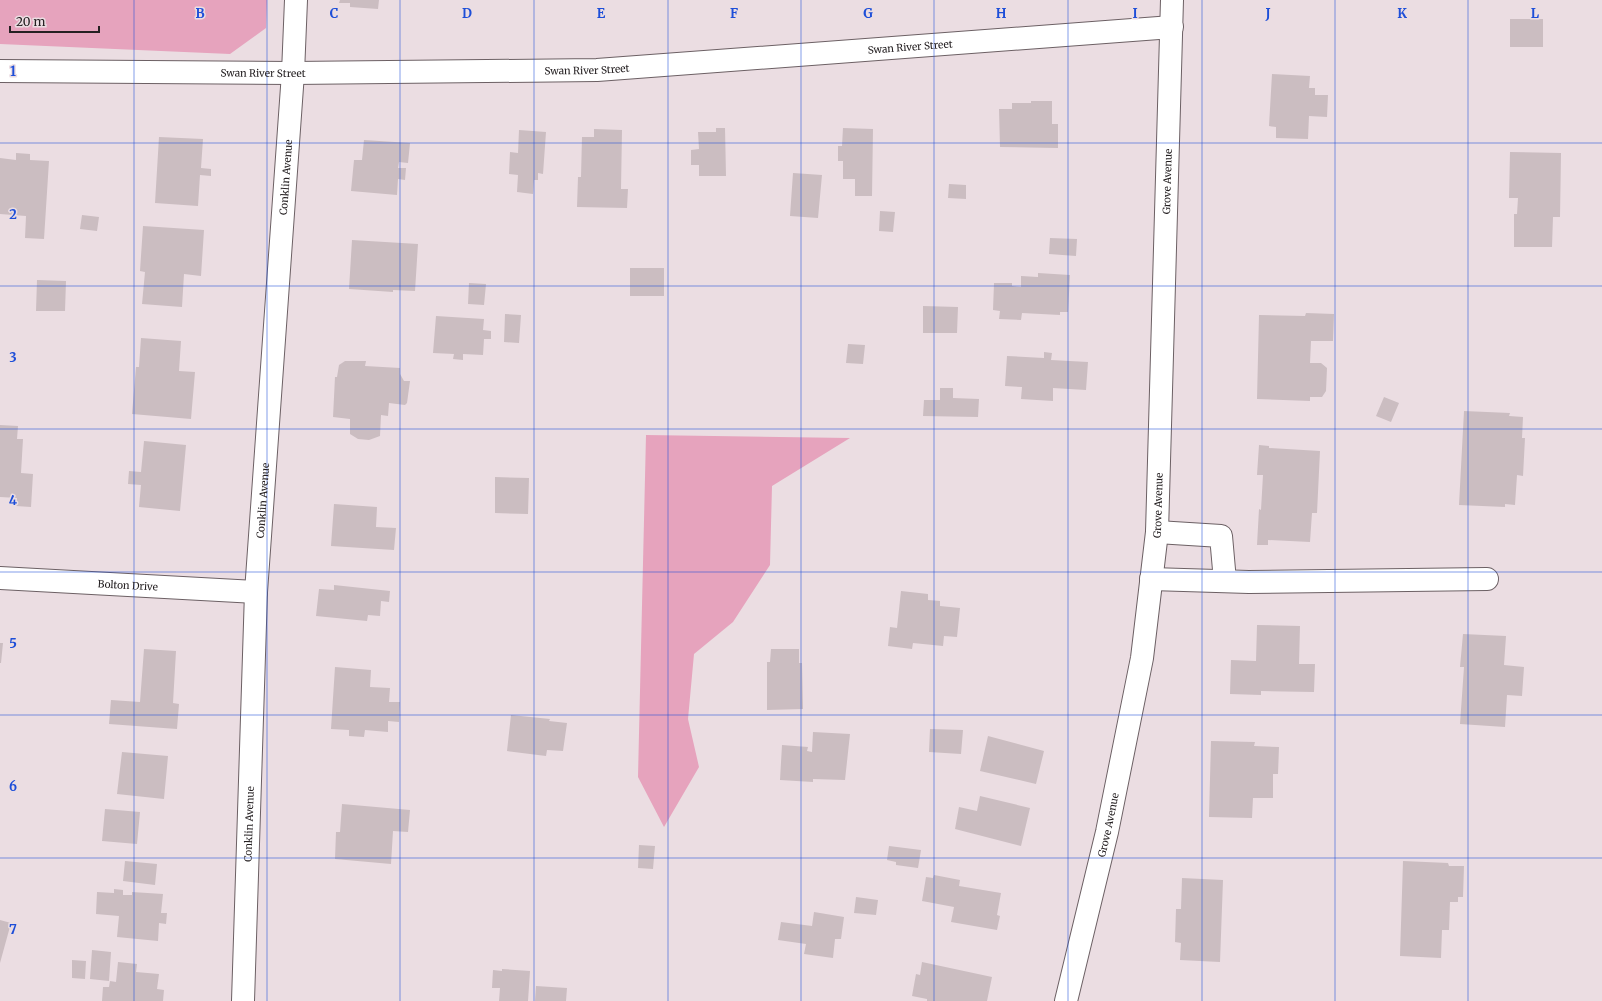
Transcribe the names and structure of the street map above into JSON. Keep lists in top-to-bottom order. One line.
{"streets":{"street":["Swan River Street","Conklin Avenue","Grove Avenue","Bolton Drive"]},"crossings":[["Swan River Street","Conklin Avenue"],["Swan River Street","Grove Avenue"],["Conklin Avenue","Bolton Drive"]],"scale_bar":"20 m","grid":{"columns":["B","C","D","E","F","G","H","I","J","K","L"],"rows":["1","2","3","4","5","6","7"]}}
